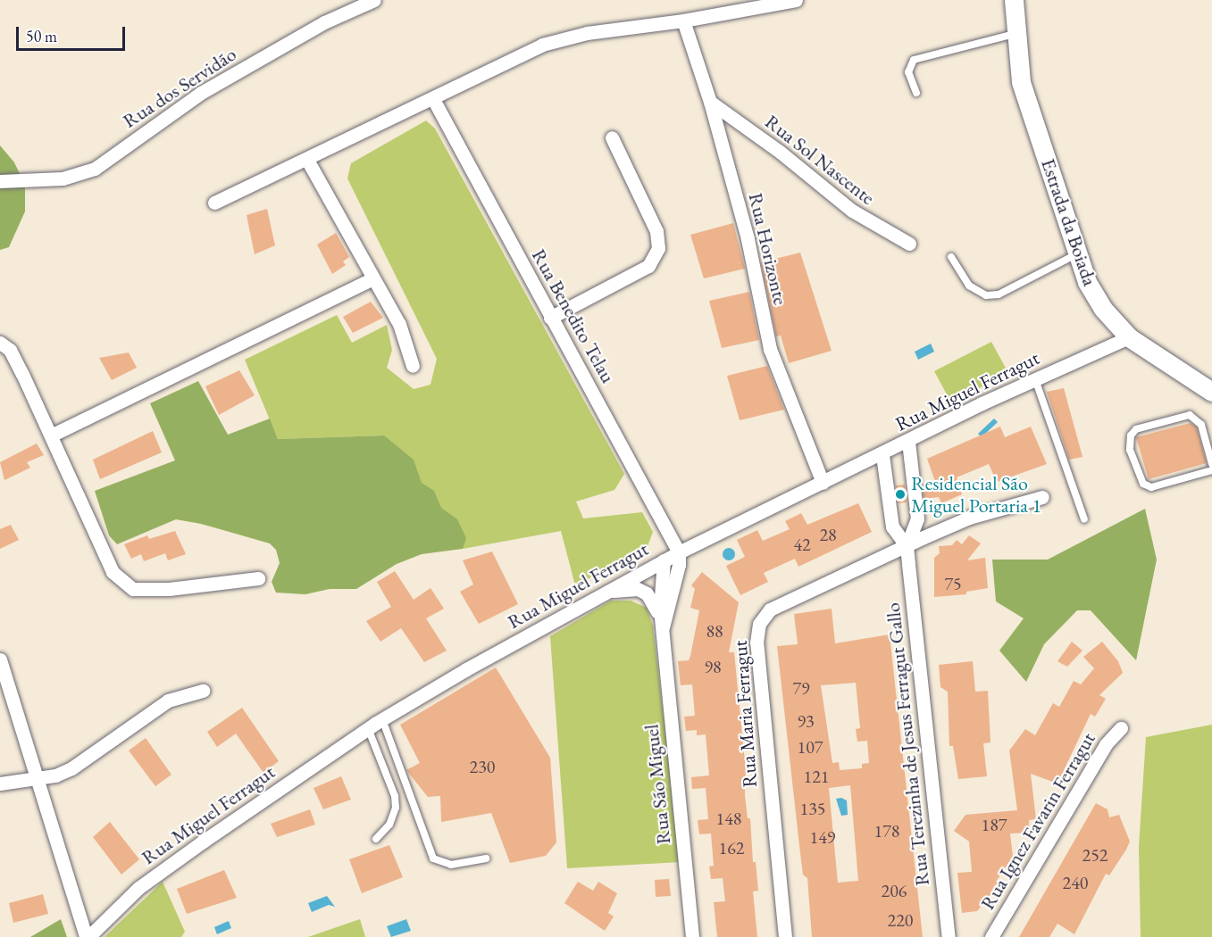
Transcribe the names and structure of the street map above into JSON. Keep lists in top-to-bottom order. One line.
{"streets":{"main road":["Estrada da Boiada"],"street":["Rua dos Servidão","Rua Sol Nascente","Rua Horizonte","Rua Benedito Telau","Rua Miguel Ferragut","Rua Maria Ferragut","Rua Terezinha de Jesus Ferragut Gallo","Rua São Miguel","Rua Ignez Favarin Ferragut"]},"crossings":[["Rua Sol Nascente","Rua Horizonte"],["Estrada da Boiada","Rua Miguel Ferragut"],["Rua Horizonte","Rua Miguel Ferragut"],["Rua Benedito Telau","Rua Miguel Ferragut"],["Rua Benedito Telau","Rua São Miguel"],["Rua Miguel Ferragut","Rua Terezinha de Jesus Ferragut Gallo"],["Rua Miguel Ferragut","Rua São Miguel"],["Rua Maria Ferragut","Rua Terezinha de Jesus Ferragut Gallo"]],"places":["Residencial São Miguel Portaria 1"],"house_numbers":["28","42","75","88","98","79","93","107","230","121","135","148","187","178","149","162","252","240","206","220"],"scale_bar":"50 m"}
